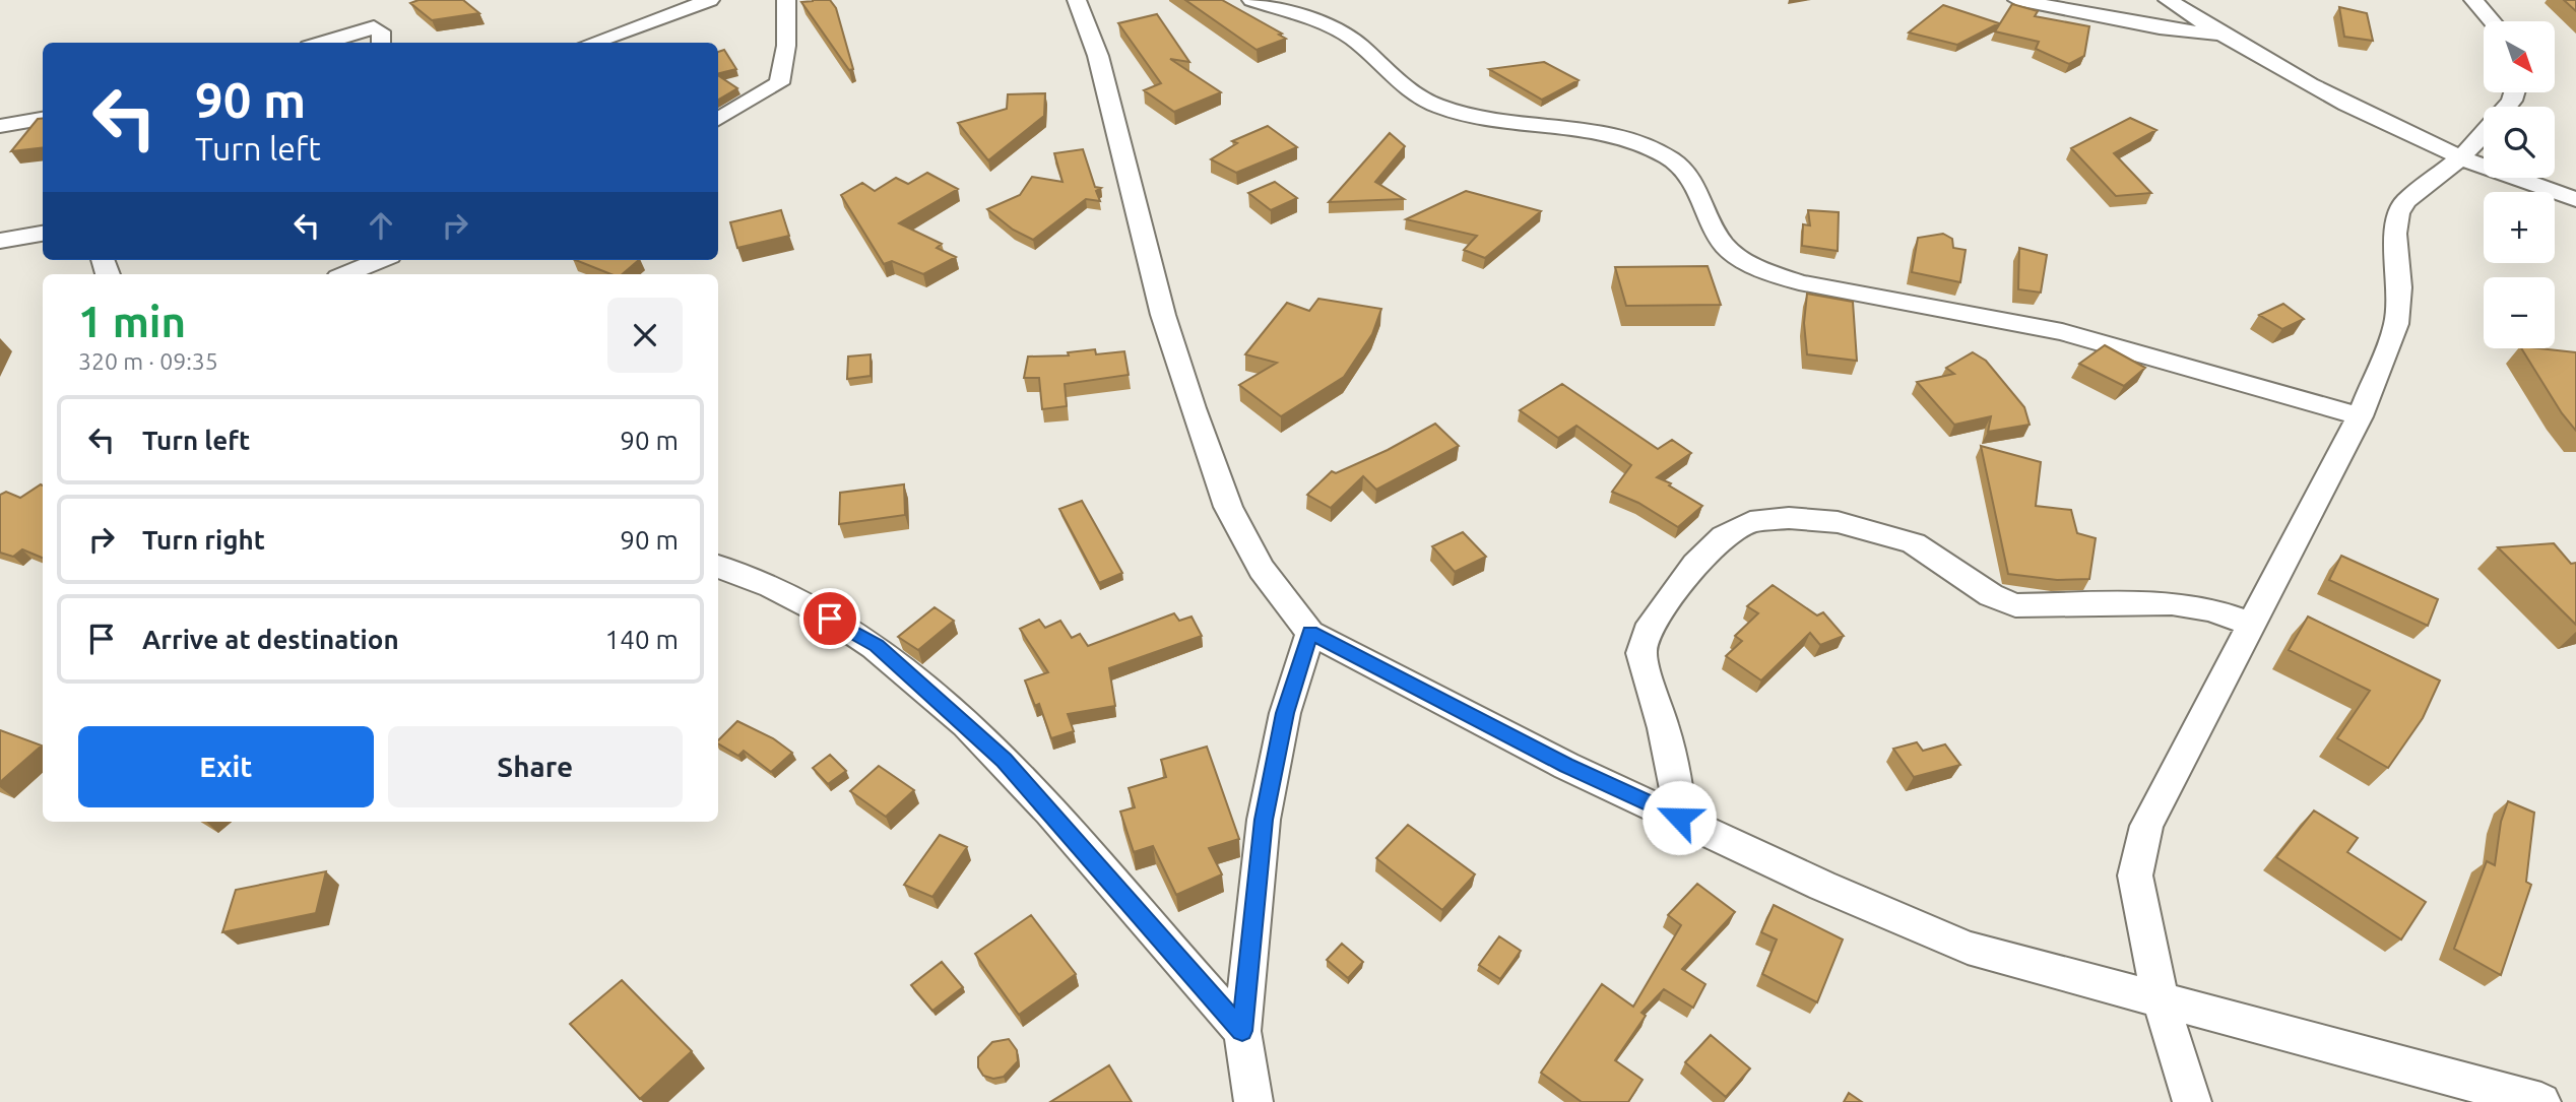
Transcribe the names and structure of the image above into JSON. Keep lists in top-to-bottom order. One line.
{"north":"bottom right","page":{"map_buttons":["+","−"],"turn":["90 m","Turn left"],"heading":["1 min","320 m · 09:35"],"list":[{"name":"Turn left","value":"90 m"},{"name":"Turn right","value":"90 m"},{"name":"Arrive at destination","value":"140 m"}],"buttons":["Exit","Share"]}}
